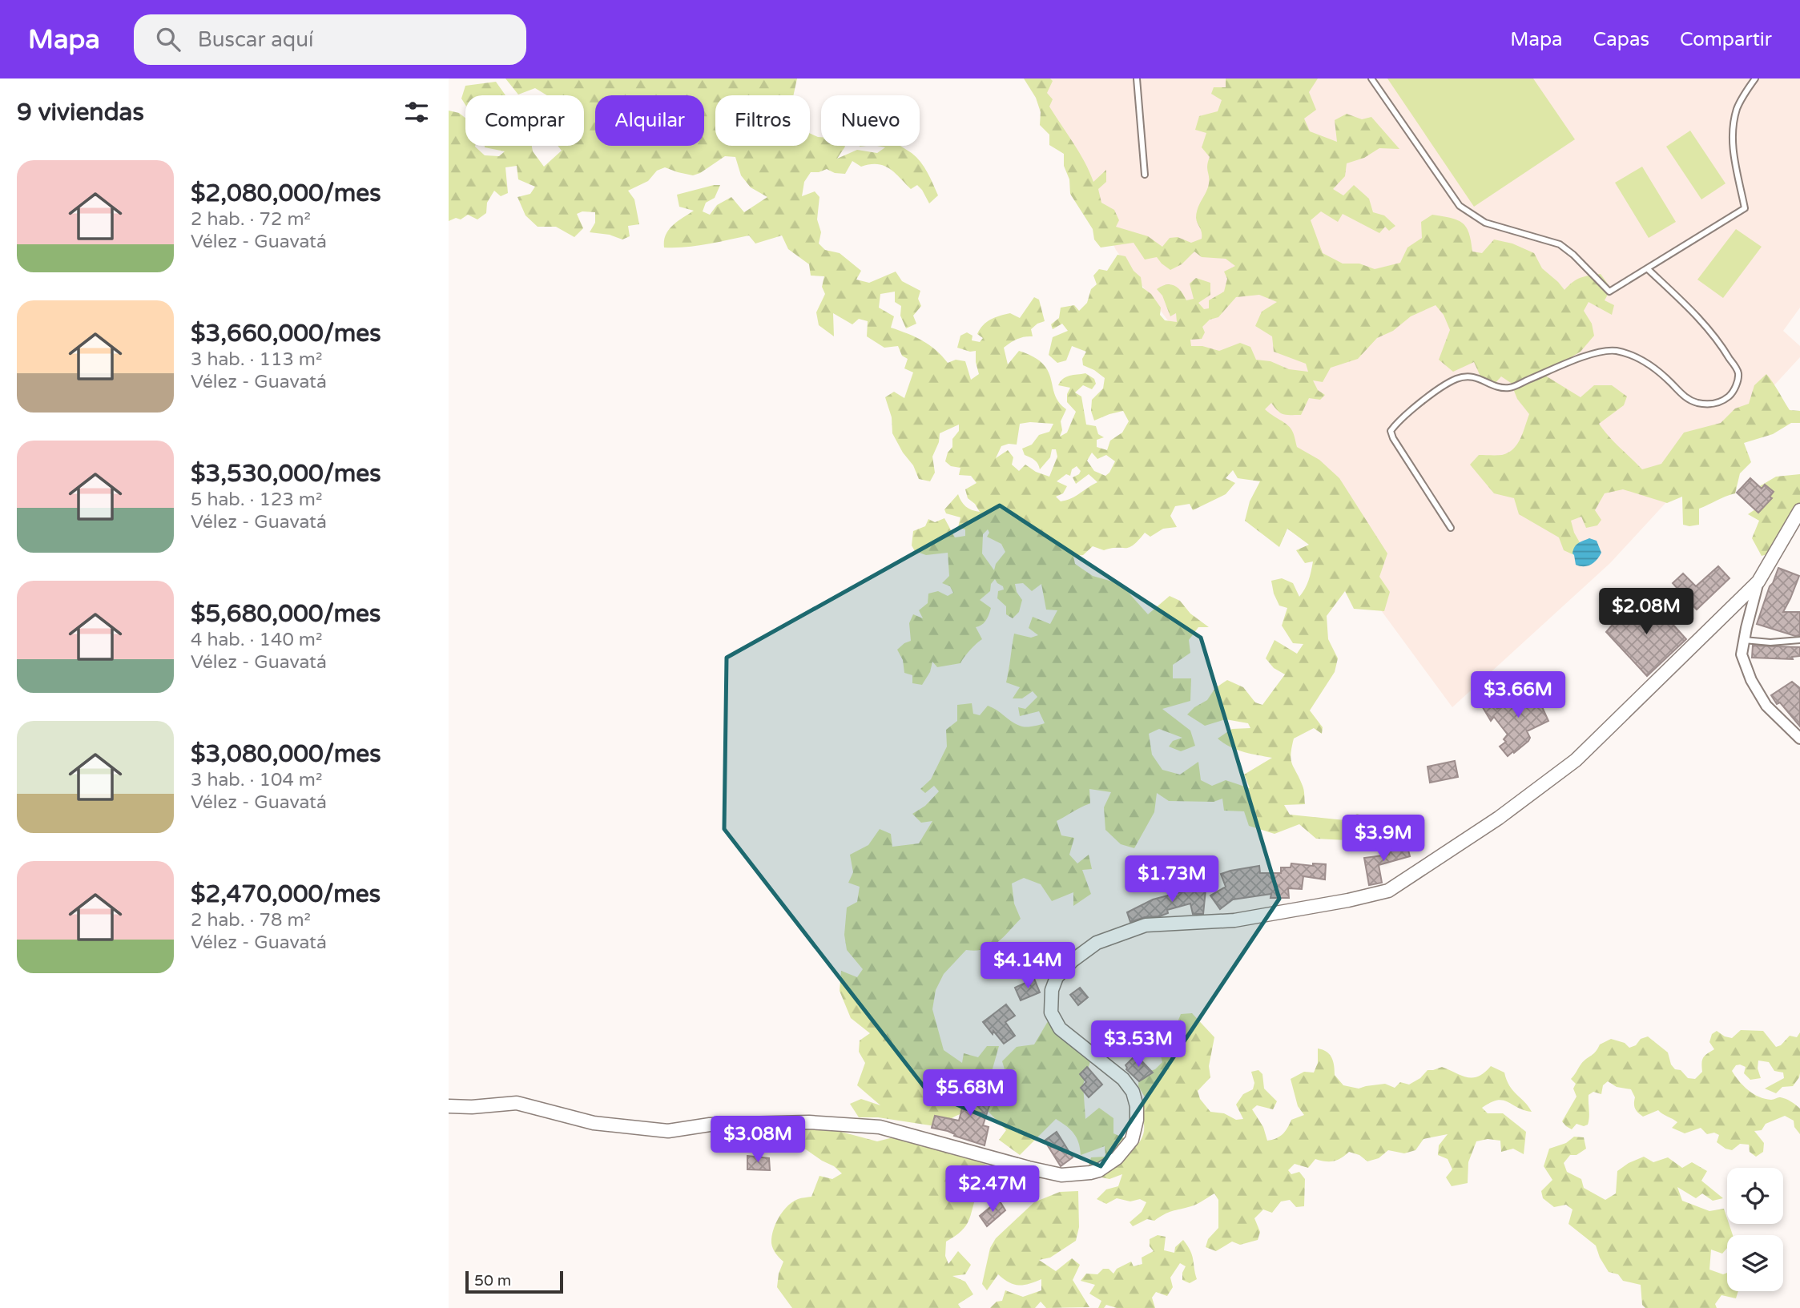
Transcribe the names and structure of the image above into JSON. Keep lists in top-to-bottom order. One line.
{"scale_bar":"50 m","page":{"header":"Mapa","search":"Buscar aquí","nav":["Mapa","Capas","Compartir"],"heading":"9 viviendas","chip":["Comprar","Alquilar","Filtros","Nuevo"],"list":[{"name":"$2,080,000/mes","note":"2 hab. · 72 m² · Vélez - Guavatá"},{"name":"$3,660,000/mes","note":"3 hab. · 113 m² · Vélez - Guavatá"},{"name":"$3,530,000/mes","note":"5 hab. · 123 m² · Vélez - Guavatá"},{"name":"$5,680,000/mes","note":"4 hab. · 140 m² · Vélez - Guavatá"},{"name":"$3,080,000/mes","note":"3 hab. · 104 m² · Vélez - Guavatá"},{"name":"$2,470,000/mes","note":"2 hab. · 78 m² · Vélez - Guavatá"}],"price":["$2.08M","$3.66M","$3.9M","$1.73M","$4.14M","$3.53M","$5.68M","$3.08M","$2.47M"],"scale":"50 m"}}
